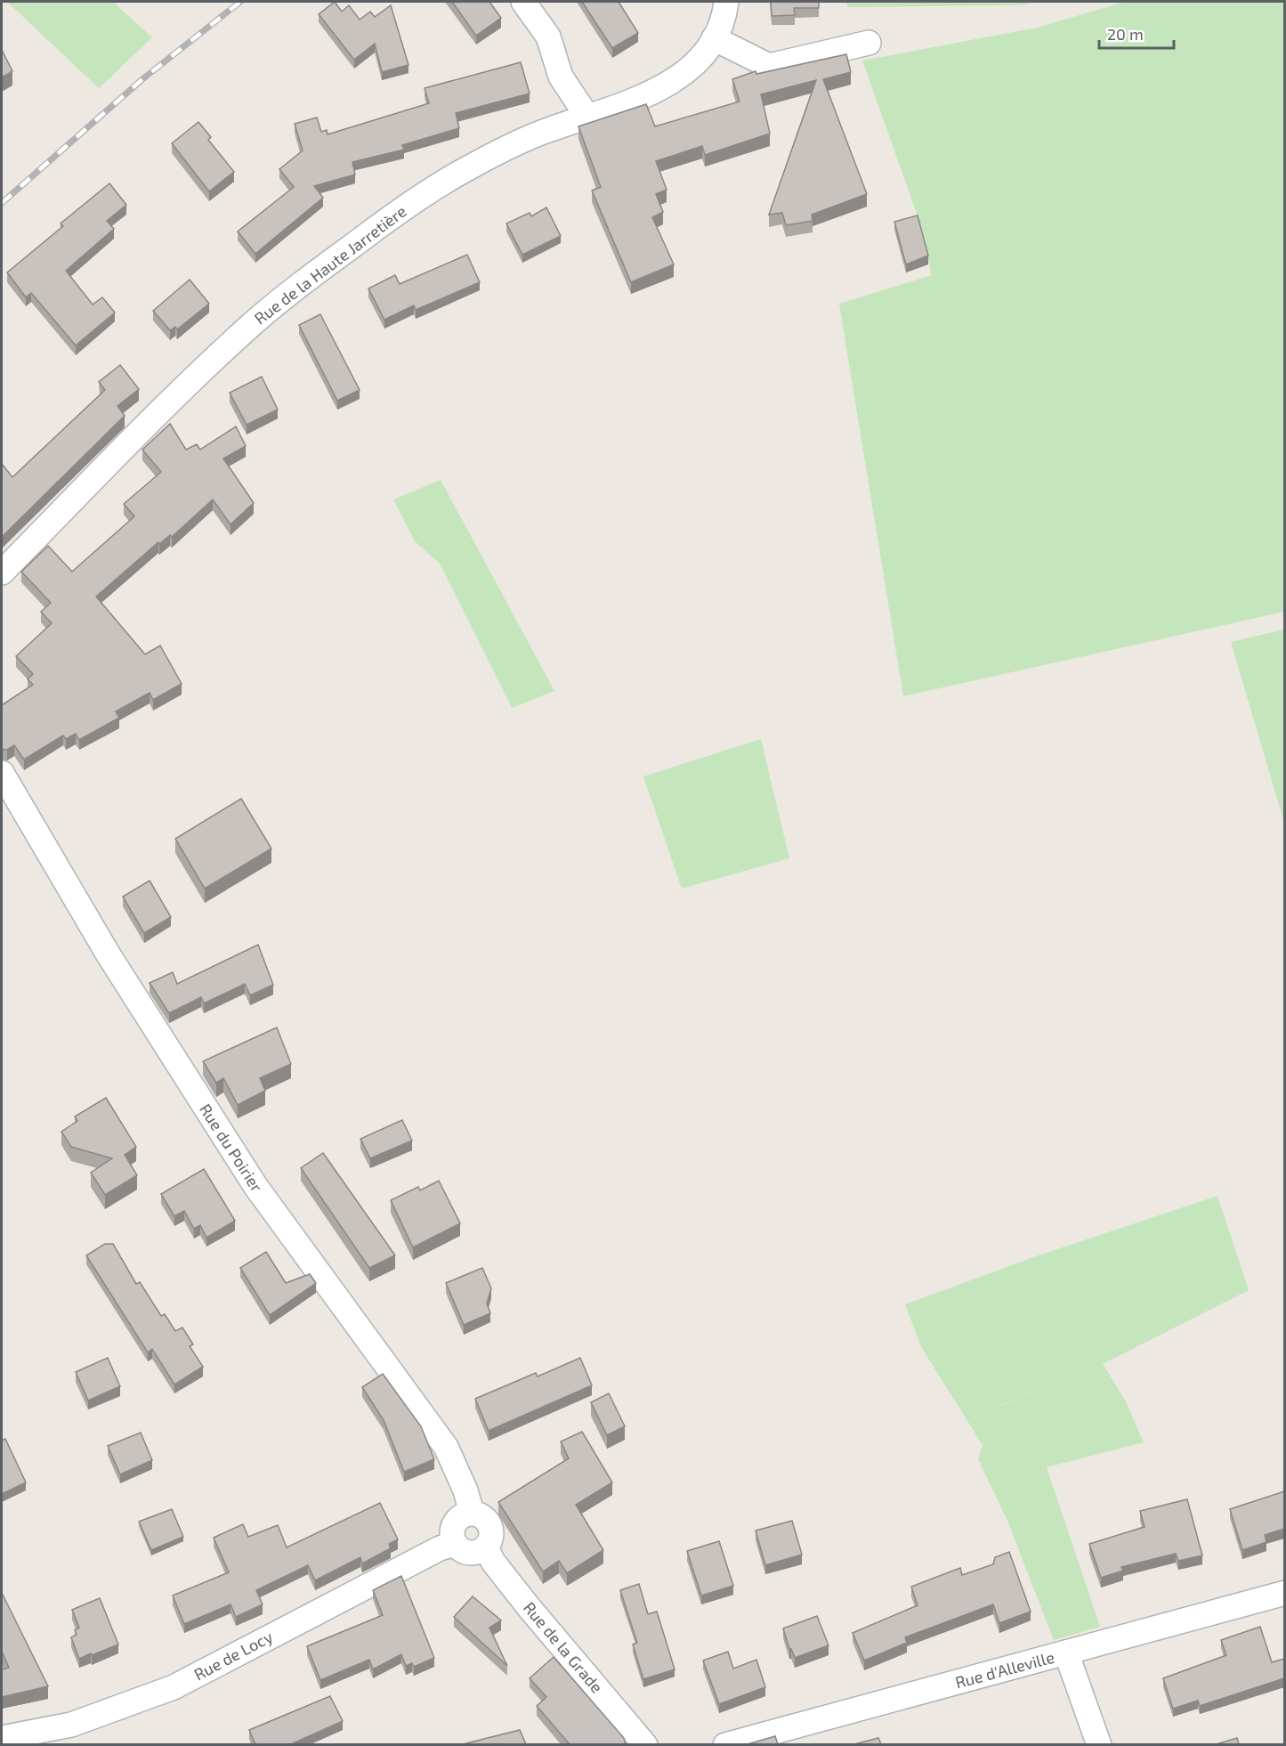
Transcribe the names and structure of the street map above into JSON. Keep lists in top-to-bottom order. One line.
{"streets":{"street":["Rue de la Haute Jarretière","Rue du Poirier","Rue de la Grade","Rue de Locy","Rue d'Alleville"]},"crossings":[["Rue du Poirier","Rue de la Grade"],["Rue du Poirier","Rue de Locy"],["Rue de la Grade","Rue de Locy"]],"scale_bar":"20 m"}
